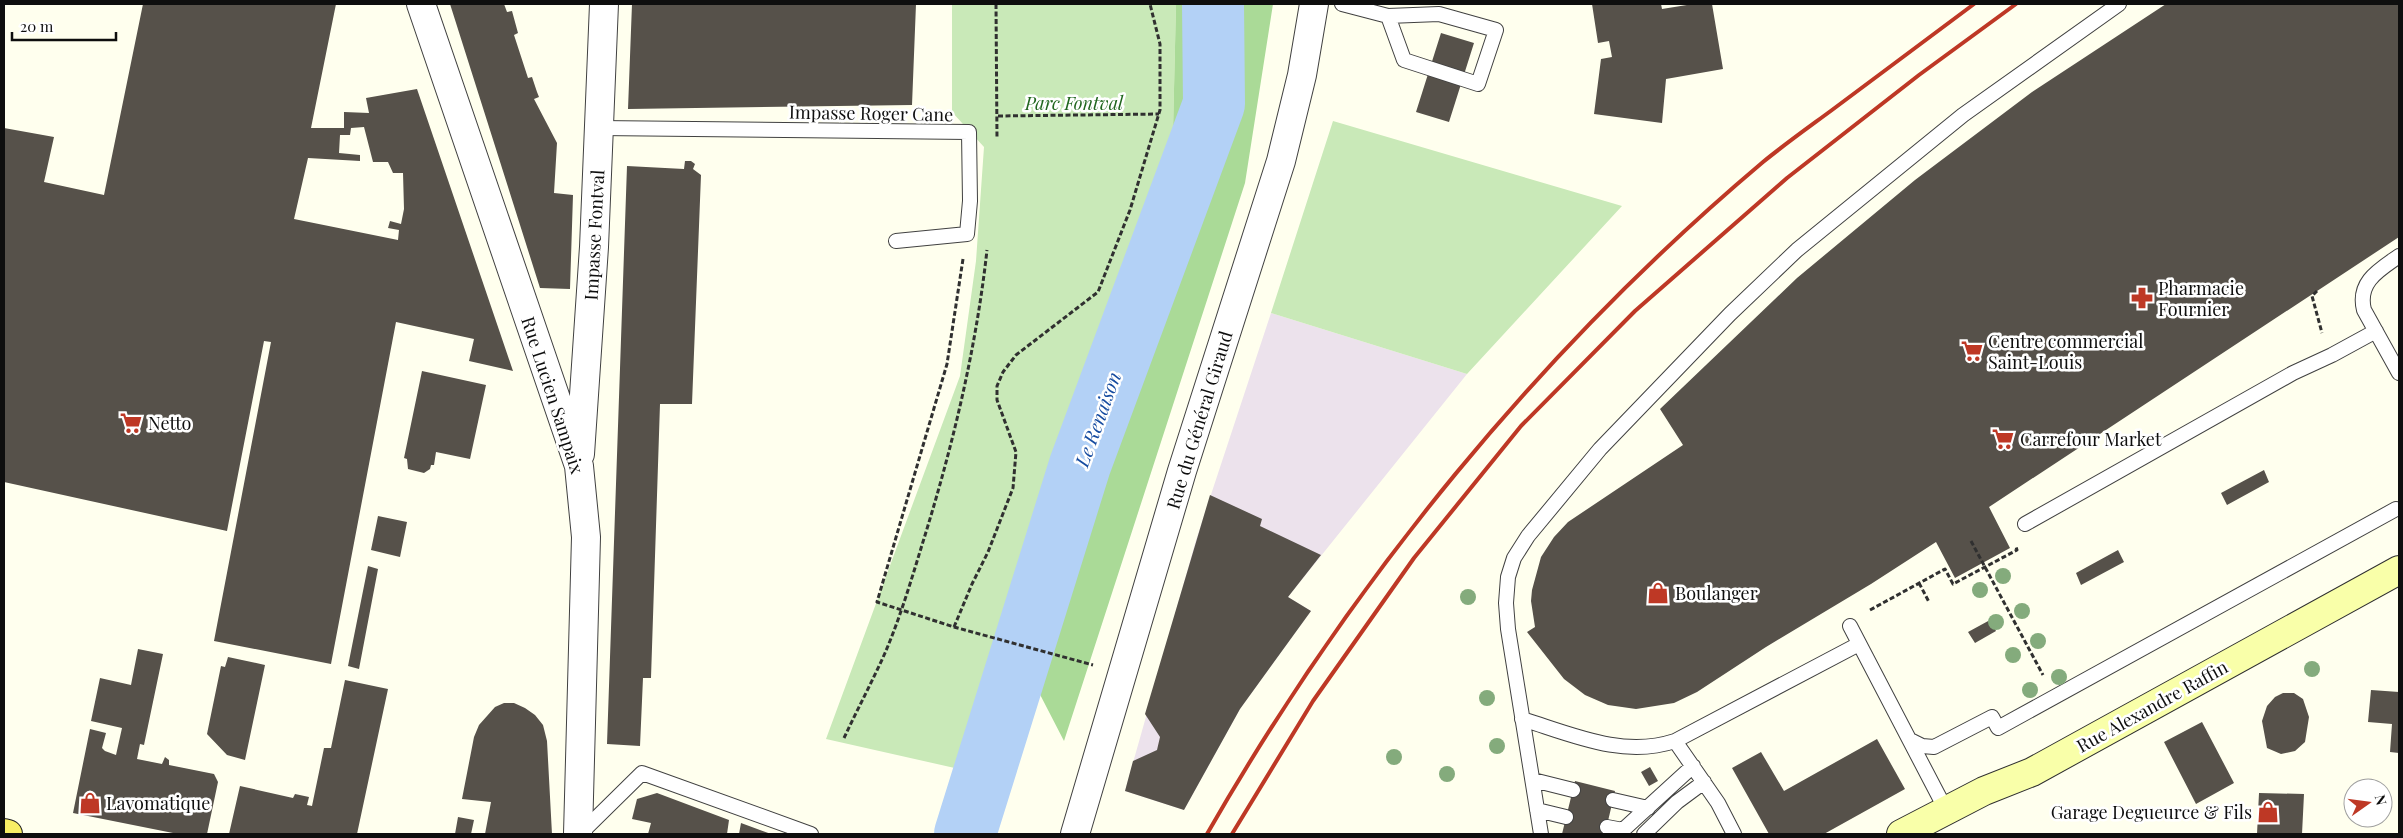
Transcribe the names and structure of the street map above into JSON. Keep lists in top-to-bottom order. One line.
{"streets":{"main road":["Rue Alexandre Raffin"],"street":["Impasse Fontval","Rue Lucien Sampaix","Rue du Général Giraud"],"lane":["Impasse Roger Cane"]},"crossings":[["Impasse Roger Cane","Impasse Fontval"],["Impasse Fontval","Rue Lucien Sampaix"]],"water":["Le Renaison"],"parks":["Parc Fontval"],"places":{"pharmacy":["Pharmacie Fournier"],"supermarket":["Centre commercial Saint-Louis","Netto","Carrefour Market"],"shop":["Boulanger","Lavomatique","Garage Degueurce & Fils"]},"scale_bar":"20 m","north":"right"}
